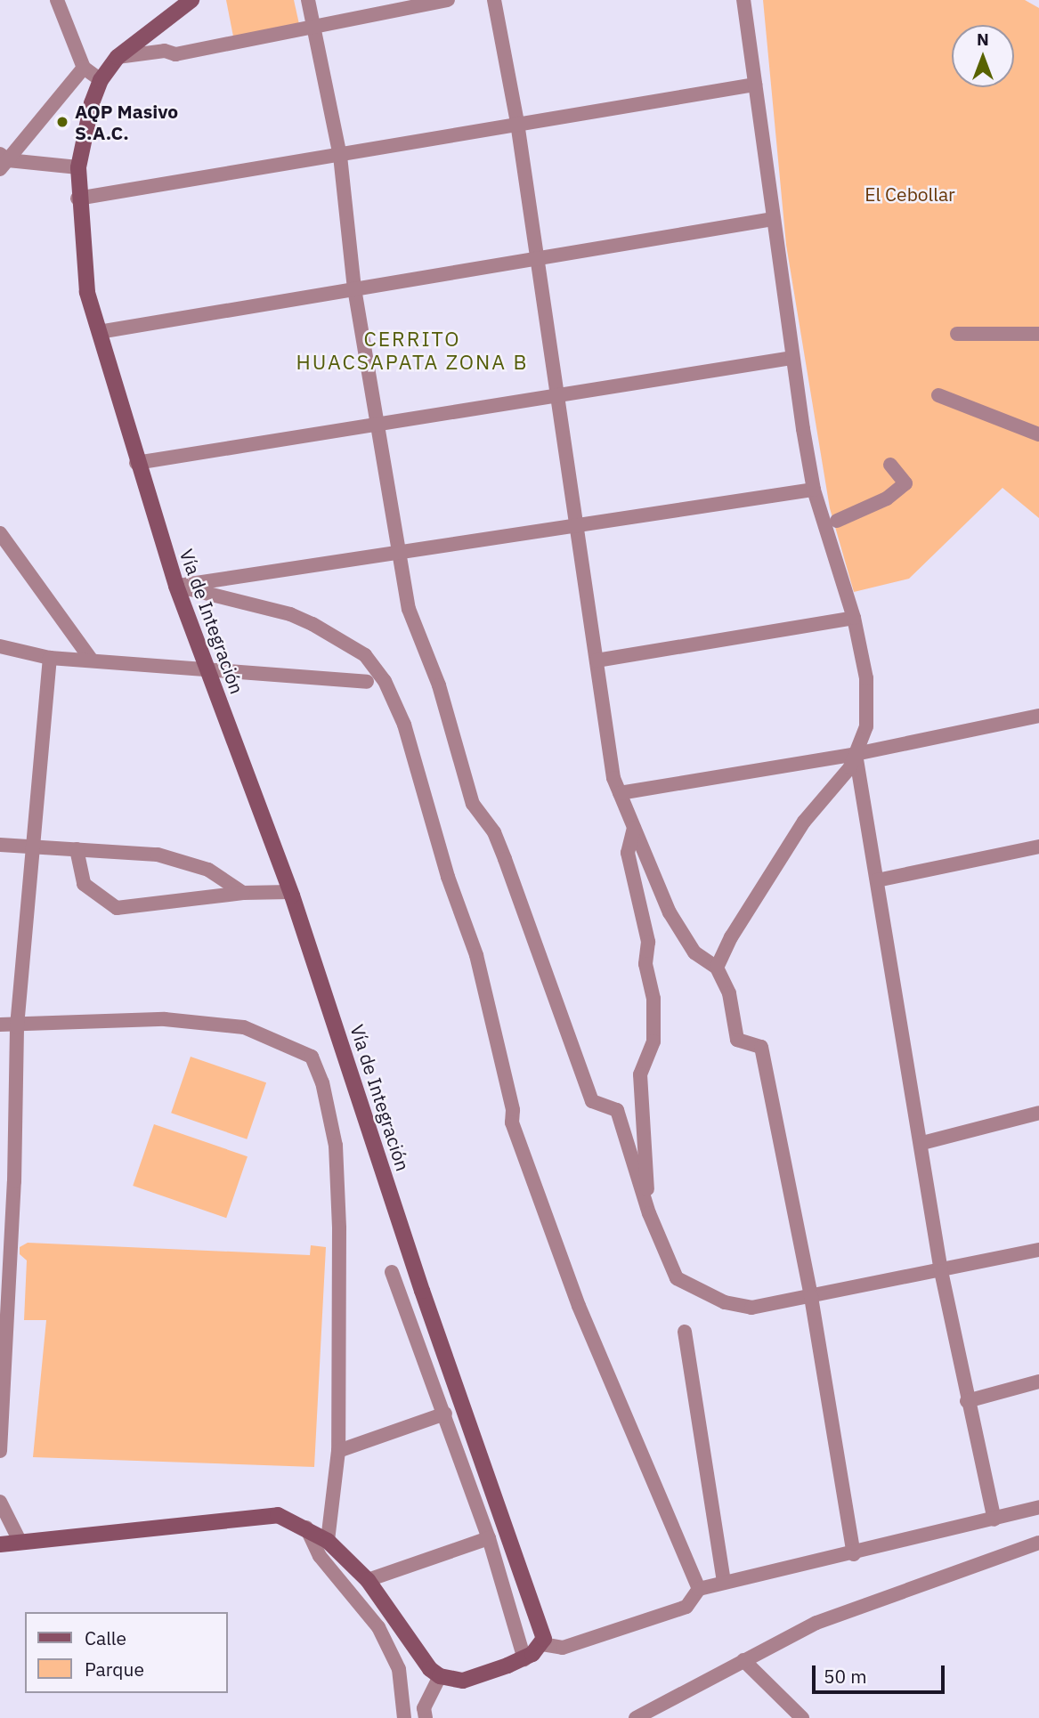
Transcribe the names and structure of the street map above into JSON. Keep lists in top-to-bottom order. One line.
{"streets":{"main road":["Vía de Integración"]},"districts":["CERRITO HUACSAPATA ZONA B"],"parks":["El Cebollar"],"places":["AQP Masivo S.A.C."],"legend":["Calle","Parque"],"scale_bar":"50 m","north":"top"}
